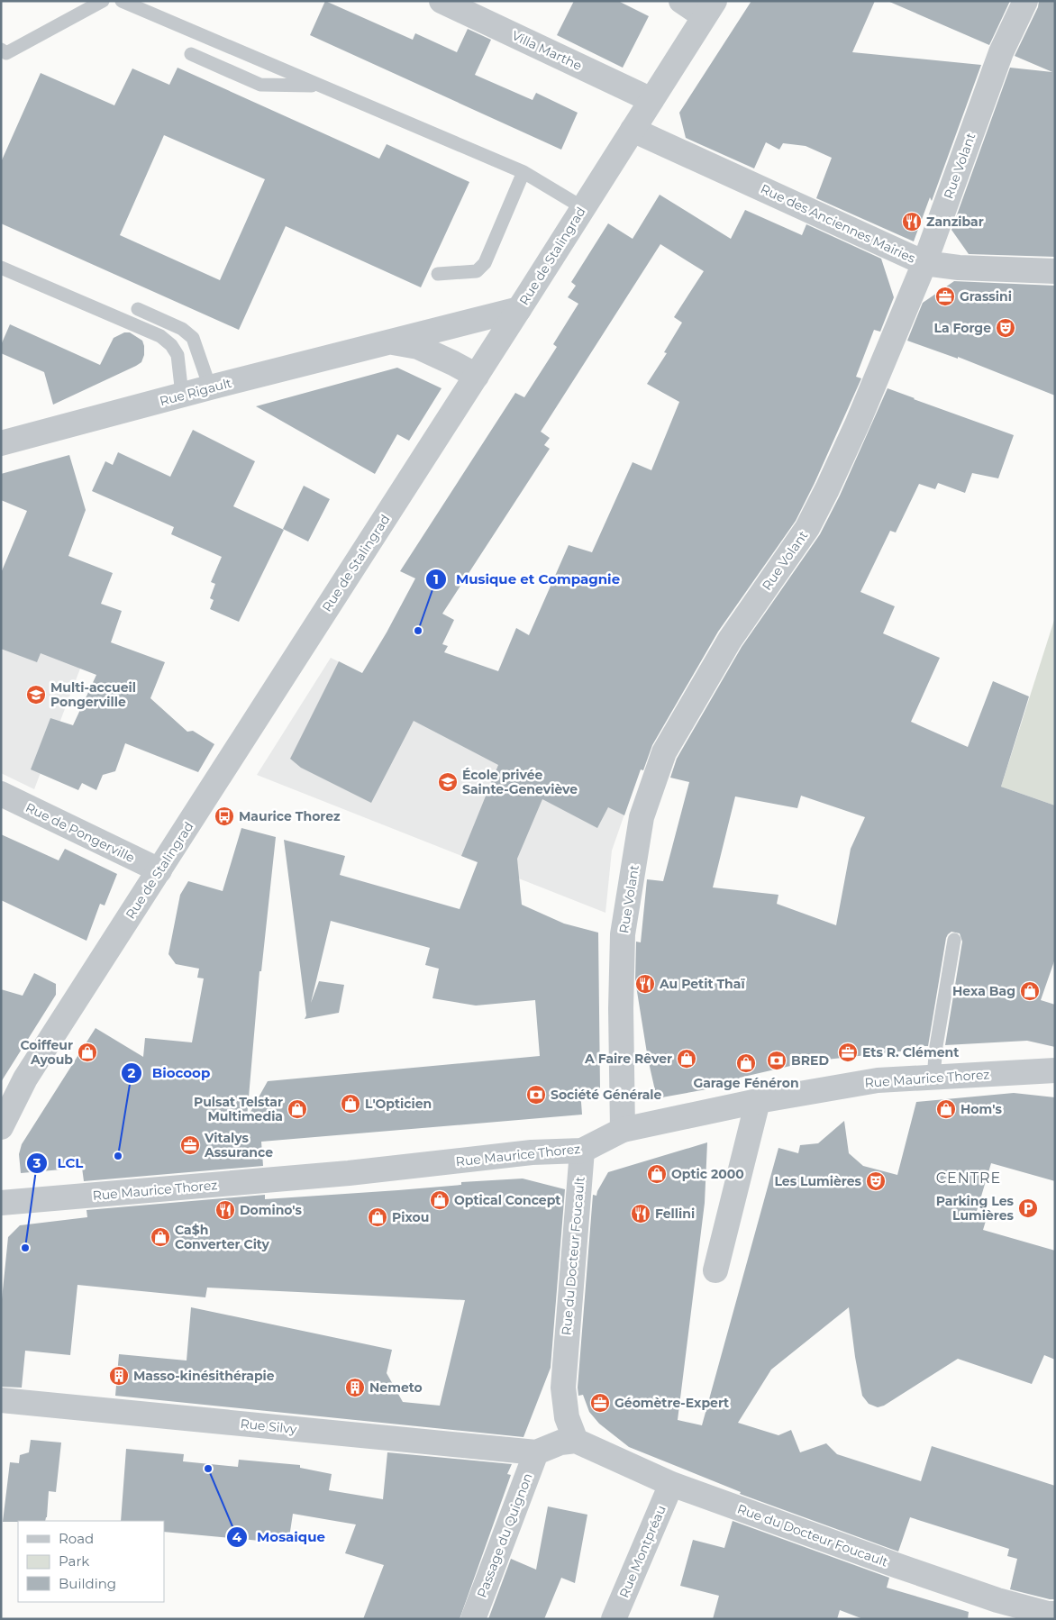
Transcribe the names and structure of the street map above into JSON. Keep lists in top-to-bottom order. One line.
{"streets":{"street":["Villa Marthe","Rue Volant","Rue des Anciennes Mairies","Rue de Stalingrad","Rue Rigault","Rue de Pongerville","Rue Maurice Thorez","Rue du Docteur Foucault","Rue Silvy","Passage du Quignon","Rue Montpréau"]},"crossings":[["Villa Marthe","Rue de Stalingrad"],["Rue Volant","Rue des Anciennes Mairies"],["Rue Volant","Rue Maurice Thorez"],["Rue des Anciennes Mairies","Rue de Stalingrad"],["Rue de Stalingrad","Rue Rigault"],["Rue de Stalingrad","Rue de Pongerville"],["Rue Maurice Thorez","Rue du Docteur Foucault"],["Rue du Docteur Foucault","Rue Montpréau"],["Rue Silvy","Passage du Quignon"]],"districts":["CENTRE"],"places":{"restaurant":["Zanzibar","Au Petit Thaï","Domino's","Fellini"],"office":["Grassini","Ets R. Clément","Vitalys Assurance","Géomètre-Expert"],"theatre":["La Forge","Les Lumières"],"other":["Musique et Compagnie","Biocoop","LCL","Mosaique"],"school or university":["Multi-accueil Pongerville","École privée Sainte-Geneviève"],"bus stop":["Maurice Thorez"],"shop":["Hexa Bag","Coiffeur Ayoub","A Faire Rêver","Garage Fénéron","L'Opticien","Pulsat Telstar Multimedia","Hom's","Optic 2000","Optical Concept","Pixou","Ca$h Converter City"],"bank":["BRED","Société Générale"],"parking":["Parking Les Lumières"],"building":["Masso-kinésithérapie","Nemeto"]},"legend":["Road","Park","Building"]}
